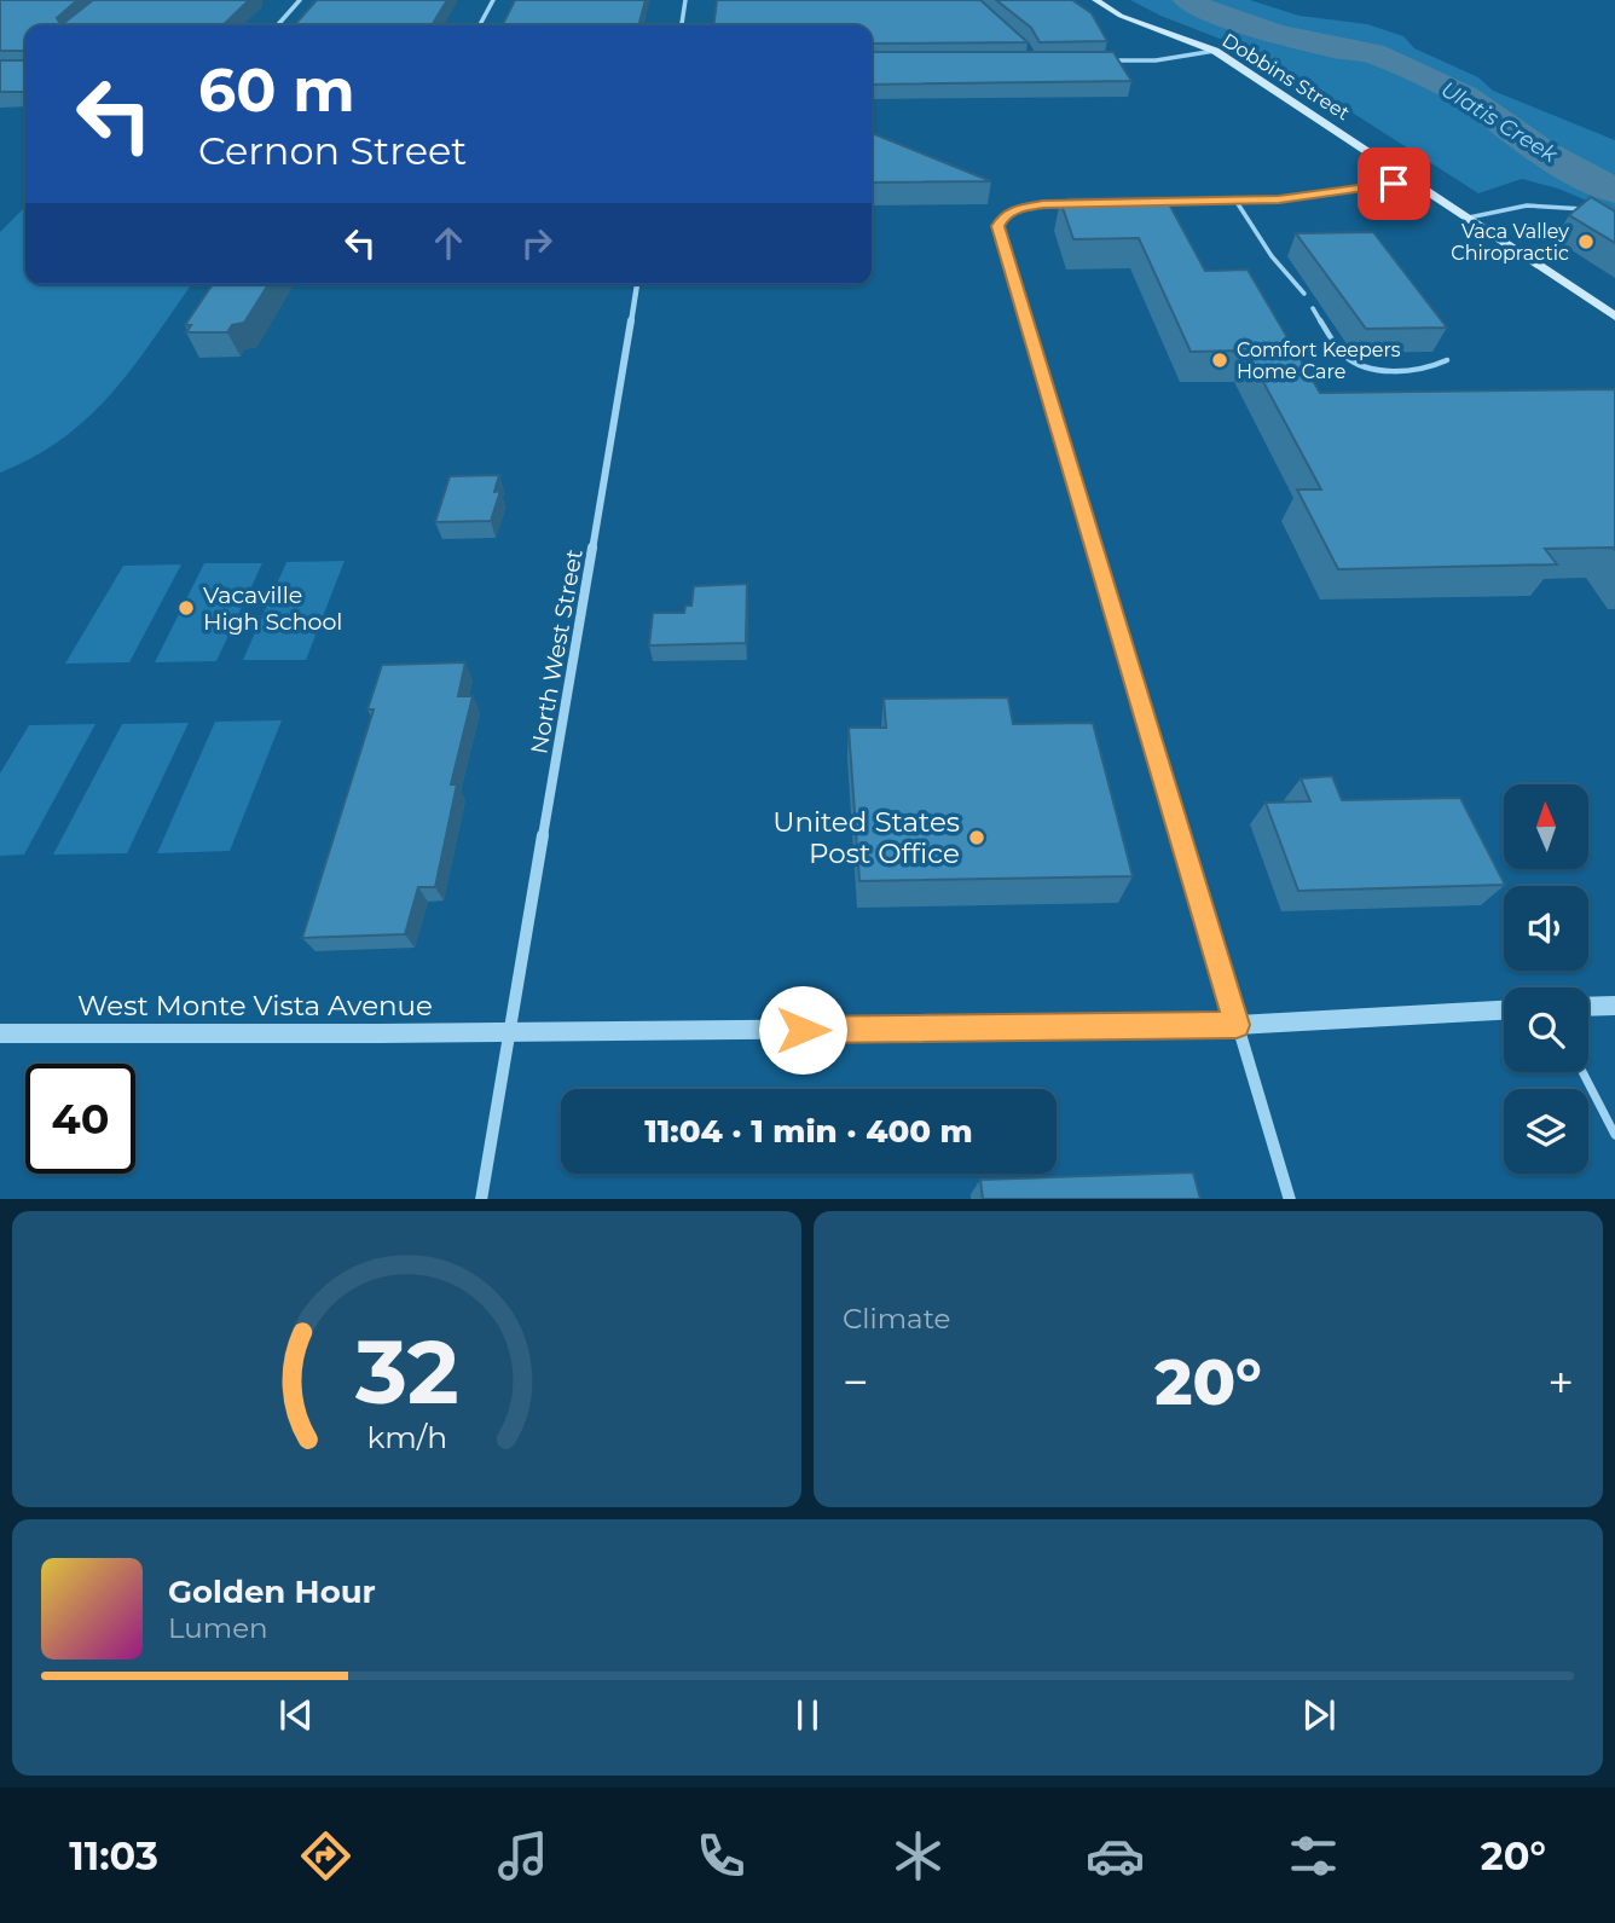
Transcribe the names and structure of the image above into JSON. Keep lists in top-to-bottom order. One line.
{"streets":{"main road":["Dobbins Street"],"street":["North West Street","West Monte Vista Avenue"]},"crossings":[["North West Street","West Monte Vista Avenue"]],"water":["Ulatis Creek"],"places":["Vaca Valley Chiropractic","Comfort Keepers Home Care","Vacaville High School","United States Post Office"],"north":"top","page":{"turn":["60 m","Cernon Street"],"limit":"40","trip":"11:04 · 1 min · 400 m","tile":"Climate","heat":["−","20°","+"],"song":["Golden Hour","Lumen"],"tabs":["11:03","20°"],"gauge":["32","km/h"]}}
